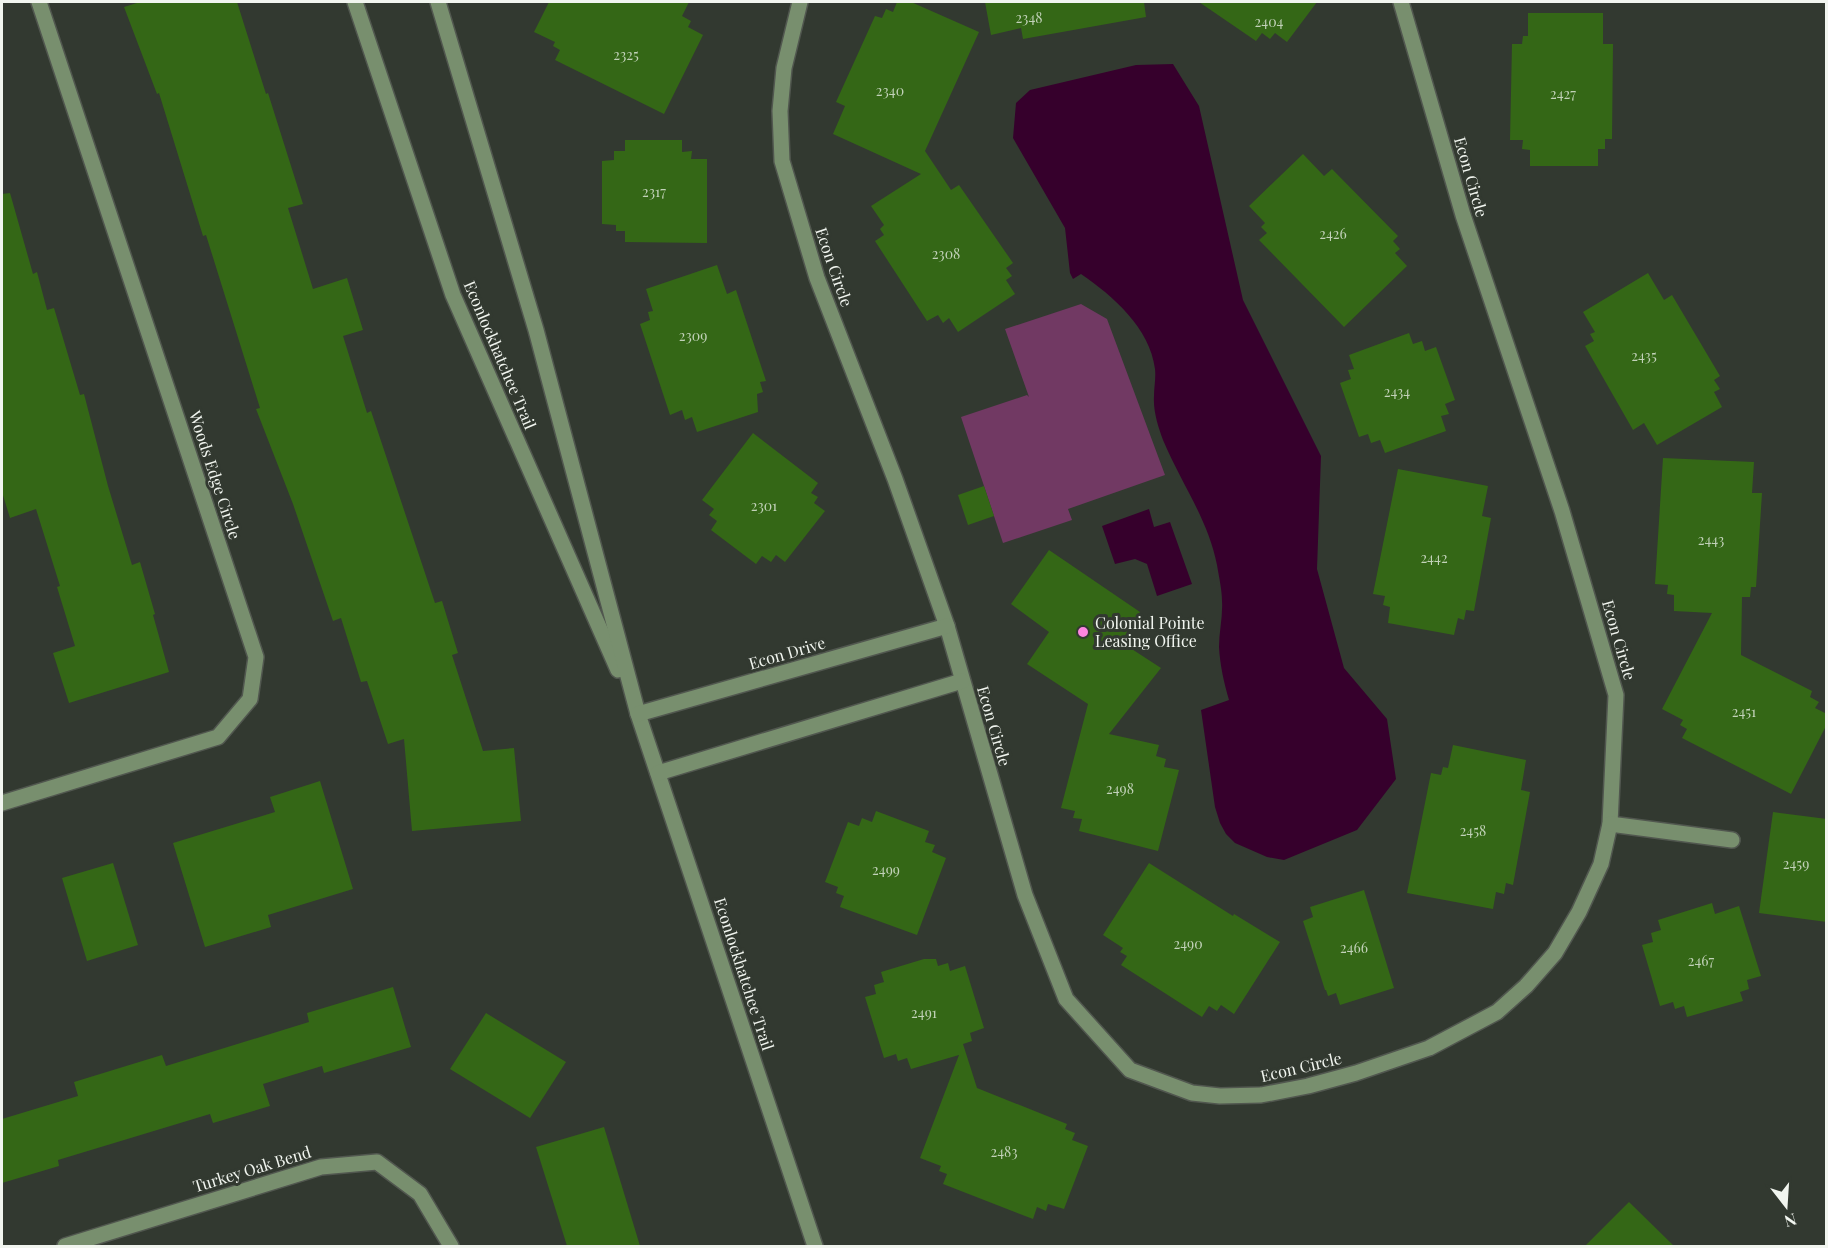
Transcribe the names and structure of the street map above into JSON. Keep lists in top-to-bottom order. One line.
{"streets":{"street":["Econ Circle","Econlockhatchee Trail","Woods Edge Circle","Econ Drive","Turkey Oak Bend"]},"crossings":[["Econ Circle","Econ Drive"],["Econlockhatchee Trail","Econ Drive"]],"places":["Colonial Pointe Leasing Office"],"house_numbers":["2348","2404","2325","2340","2427","2317","2426","2308","2309","2435","2434","2301","2443","2442","2451","2498","2458","2459","2499","2490","2466","2467","2491","2483"],"north":"bottom"}
